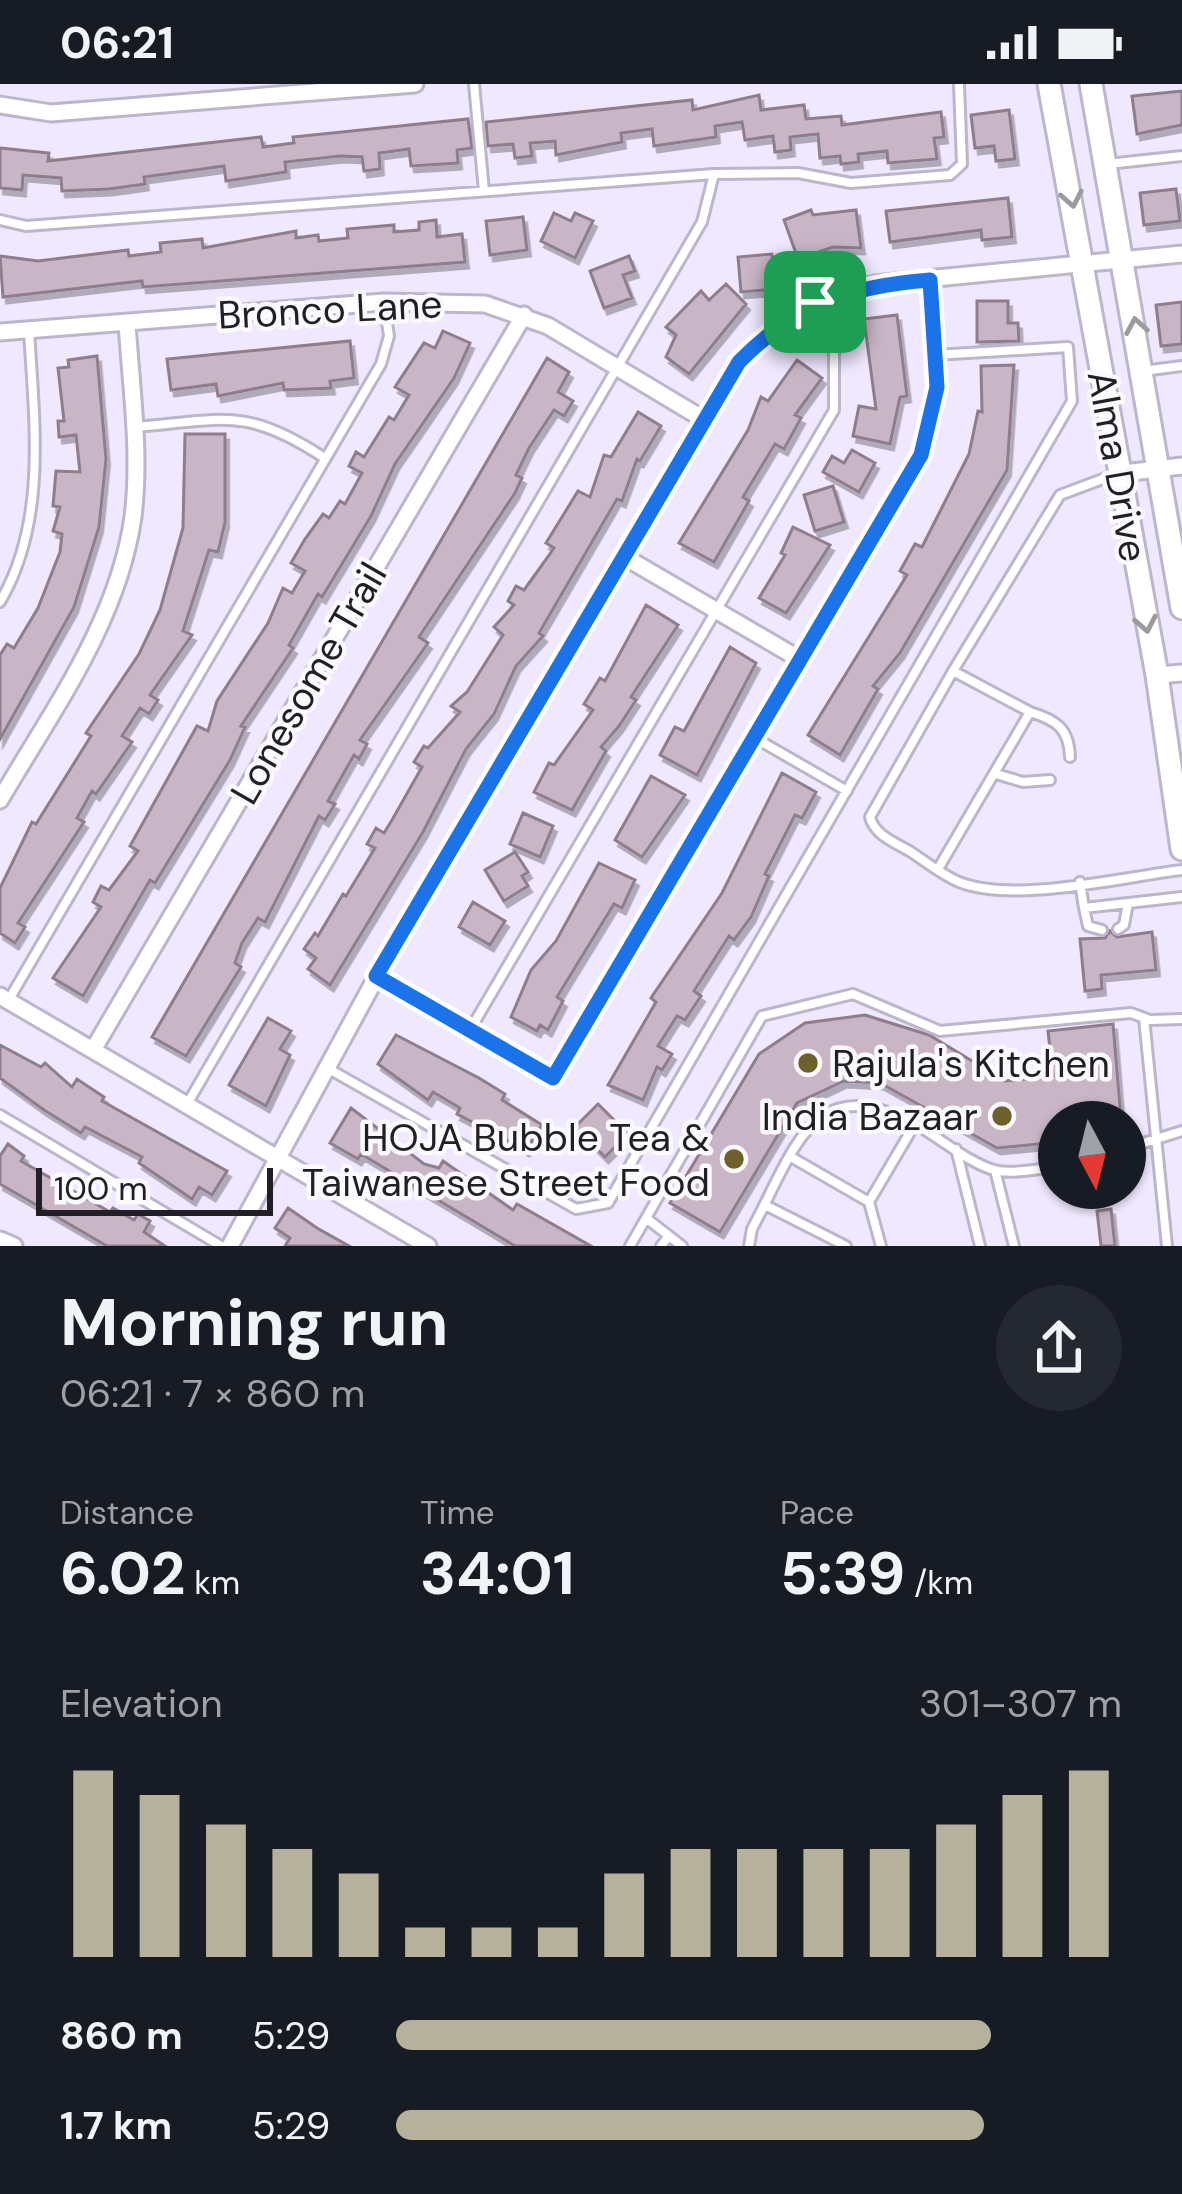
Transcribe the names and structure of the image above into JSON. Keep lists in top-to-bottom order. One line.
{"streets":{"main road":["Alma Drive"],"street":["Bronco Lane","Lonesome Trail"]},"crossings":[["Bronco Lane","Lonesome Trail"]],"places":["Rajula's Kitchen","India Bazaar","HOJA Bubble Tea & Taiwanese Street Food"],"scale_bar":"100 m","north":"bottom","page":{"status":"06:21","scale":"100 m","heading":["Morning run","06:21 · 7 × 860 m"],"stats":[["Distance","6.02 km"],["Time","34:01"],["Pace","5:39 /km"]],"chart":["Elevation","301–307 m"],"list":[{"name":"860 m","note":"5:29"},{"name":"1.7 km","note":"5:29"}]}}
